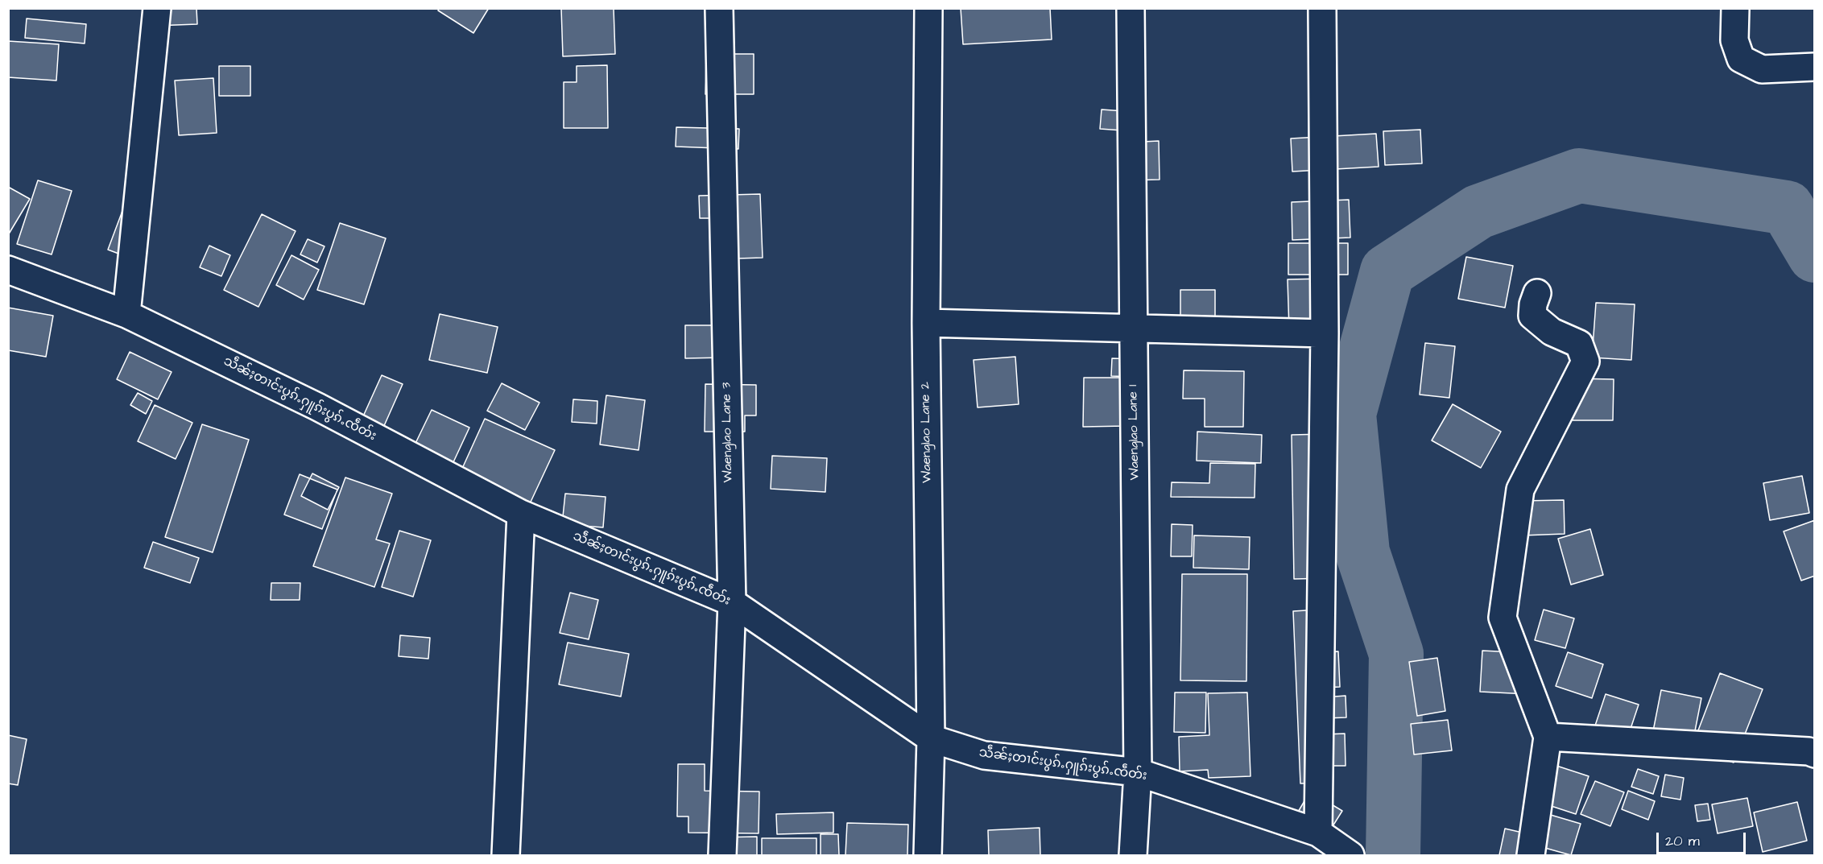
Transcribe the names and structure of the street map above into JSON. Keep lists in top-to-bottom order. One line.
{"streets":{"street":["သဵၼ်ႈတၢင်းပွၵ်ႉႁူၵ်းပွၵ်ႉၸဵတ်း","Waenglao Lane 3","Waenglao Lane 2","Waenglao Lane 1"]},"crossings":[["သဵၼ်ႈတၢင်းပွၵ်ႉႁူၵ်းပွၵ်ႉၸဵတ်း","Waenglao Lane 3"],["သဵၼ်ႈတၢင်းပွၵ်ႉႁူၵ်းပွၵ်ႉၸဵတ်း","Waenglao Lane 2"],["သဵၼ်ႈတၢင်းပွၵ်ႉႁူၵ်းပွၵ်ႉၸဵတ်း","Waenglao Lane 1"]],"scale_bar":"20 m"}
